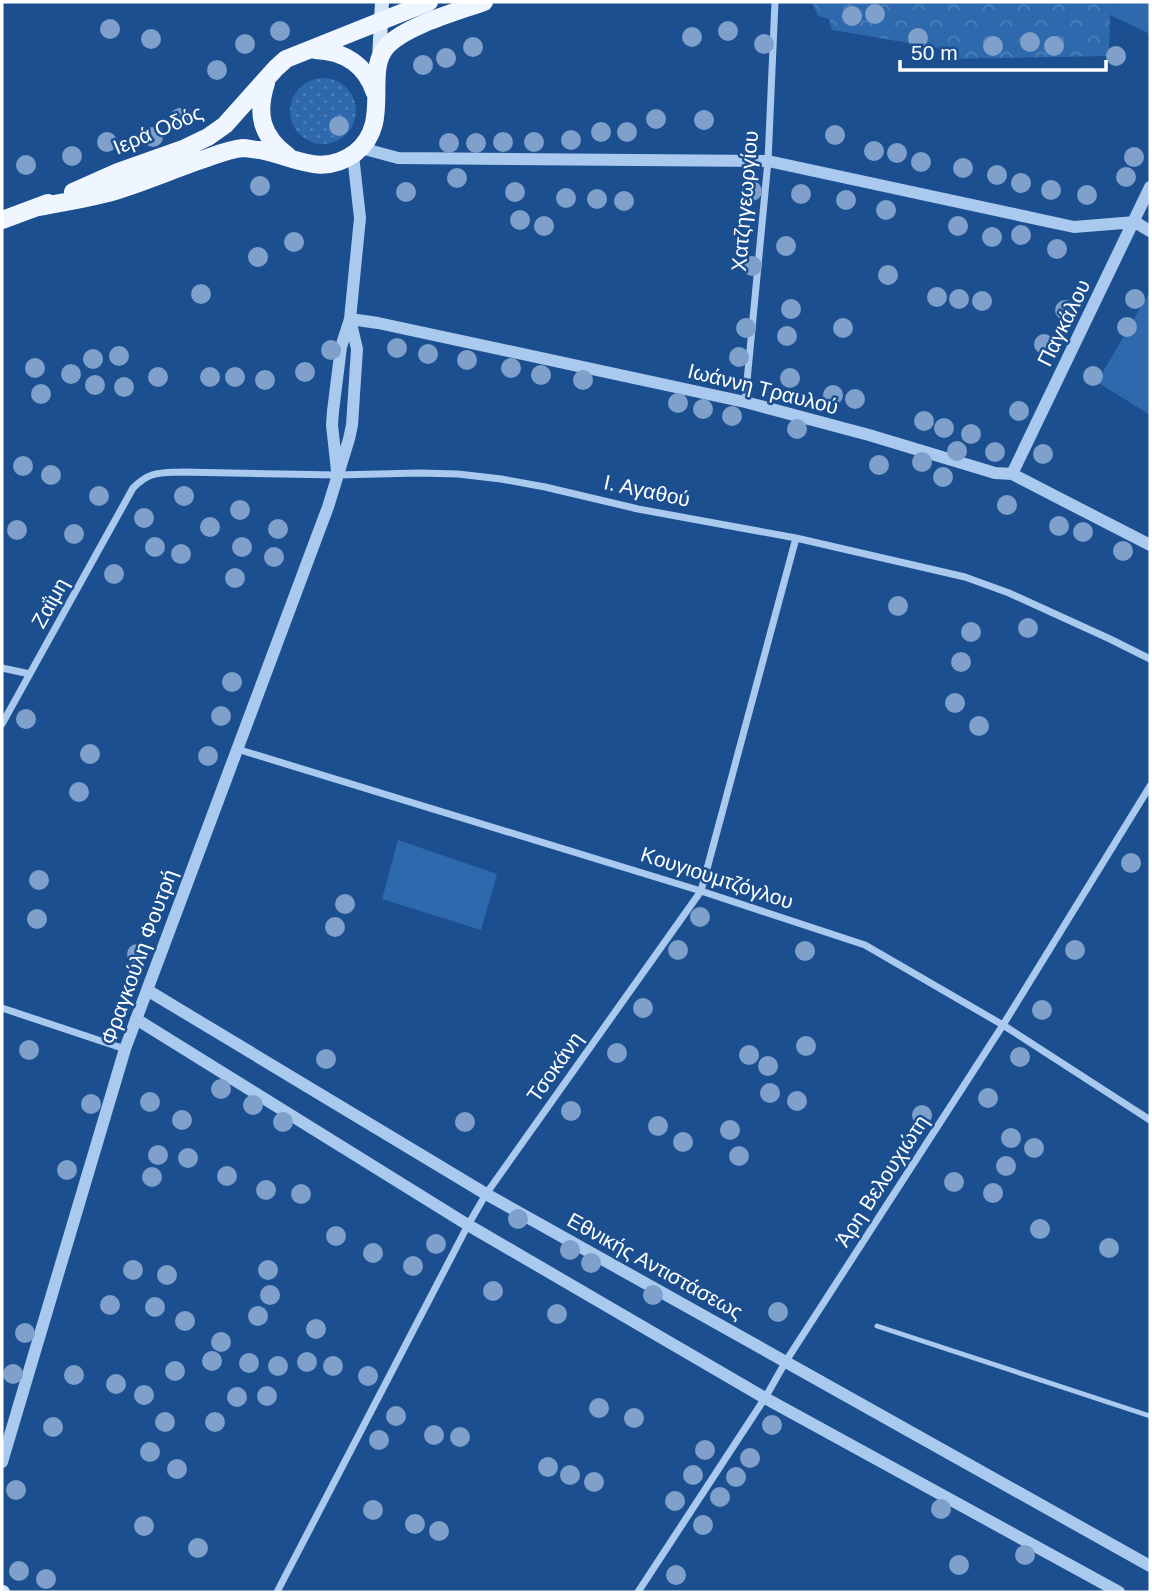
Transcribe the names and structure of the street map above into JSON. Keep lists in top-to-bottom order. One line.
{"streets":{"main road":["Ιερά Οδός"],"street":["Χατζηγεωργίου","Παγκάλου","Ιωάννη Τραυλού","Ι. Αγαθού","Ζαΐμη","Κουγιουμτζόγλου","Φραγκούλη Φουτρή","Τσοκάνη","Άρη Βελουχιώτη","Εθνικής Αντιστάσεως"]},"crossings":[["Χατζηγεωργίου","Ιωάννη Τραυλού"],["Παγκάλου","Ιωάννη Τραυλού"],["Ιωάννη Τραυλού","Φραγκούλη Φουτρή"],["Ι. Αγαθού","Ζαΐμη"],["Ι. Αγαθού","Φραγκούλη Φουτρή"],["Ι. Αγαθού","Τσοκάνη"],["Κουγιουμτζόγλου","Φραγκούλη Φουτρή"],["Κουγιουμτζόγλου","Τσοκάνη"],["Κουγιουμτζόγλου","Άρη Βελουχιώτη"],["Φραγκούλη Φουτρή","Εθνικής Αντιστάσεως"],["Τσοκάνη","Εθνικής Αντιστάσεως"],["Άρη Βελουχιώτη","Εθνικής Αντιστάσεως"]],"scale_bar":"50 m"}
